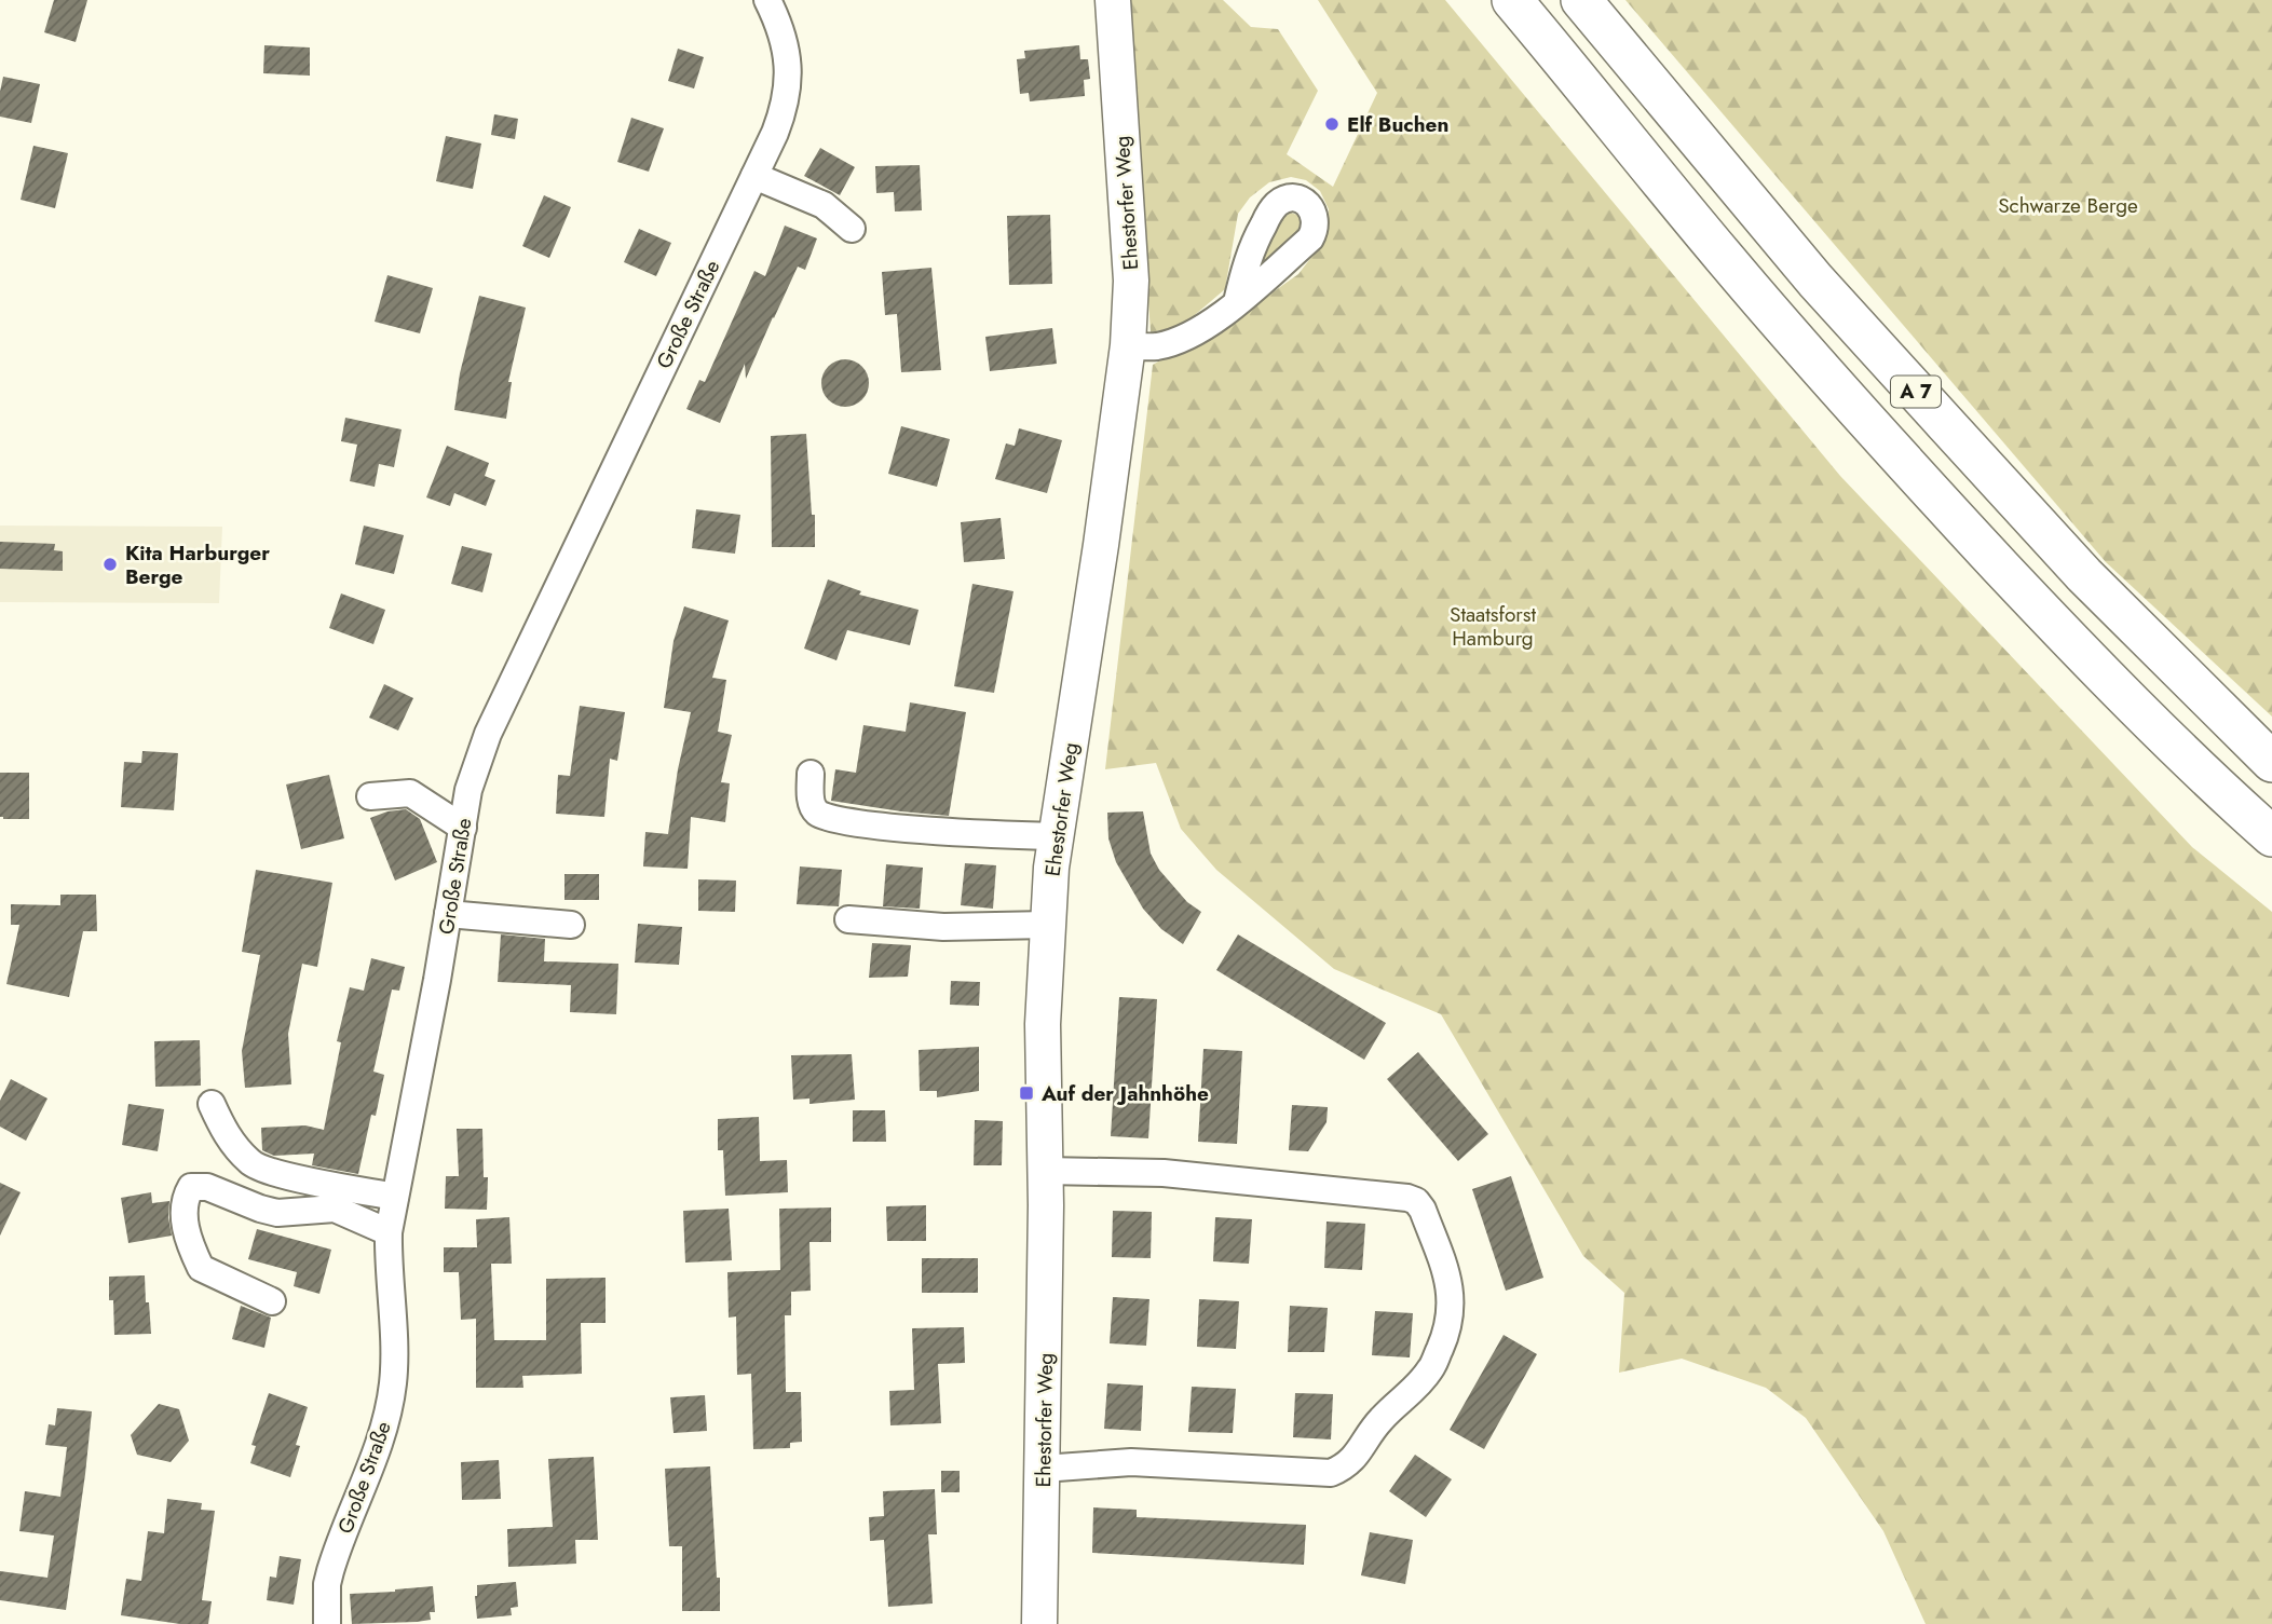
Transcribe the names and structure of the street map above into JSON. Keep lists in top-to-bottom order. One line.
{"streets":{"highway":["A 7"],"main road":["Ehestorfer Weg"],"street":["Große Straße"]},"parks":["Schwarze Berge","Staatsforst Hamburg"],"places":{"other":["Elf Buchen","Kita Harburger Berge"],"transit":["Auf der Jahnhöhe"]}}
